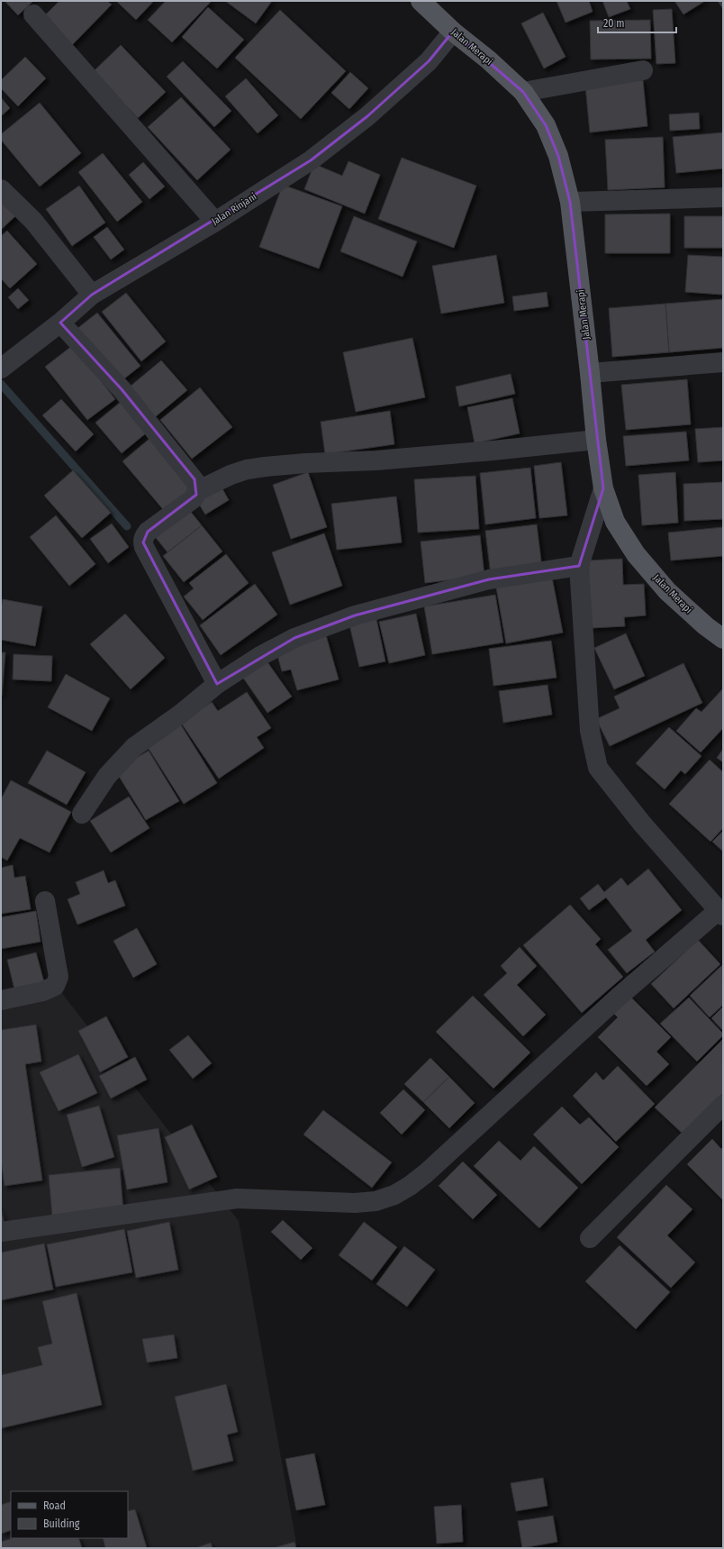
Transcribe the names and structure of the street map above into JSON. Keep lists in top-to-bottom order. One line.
{"streets":{"main road":["Jalan Merapi"],"street":["Jalan Rinjani"]},"crossings":[["Jalan Merapi","Jalan Rinjani"]],"legend":["Road","Building"],"scale_bar":"20 m"}
